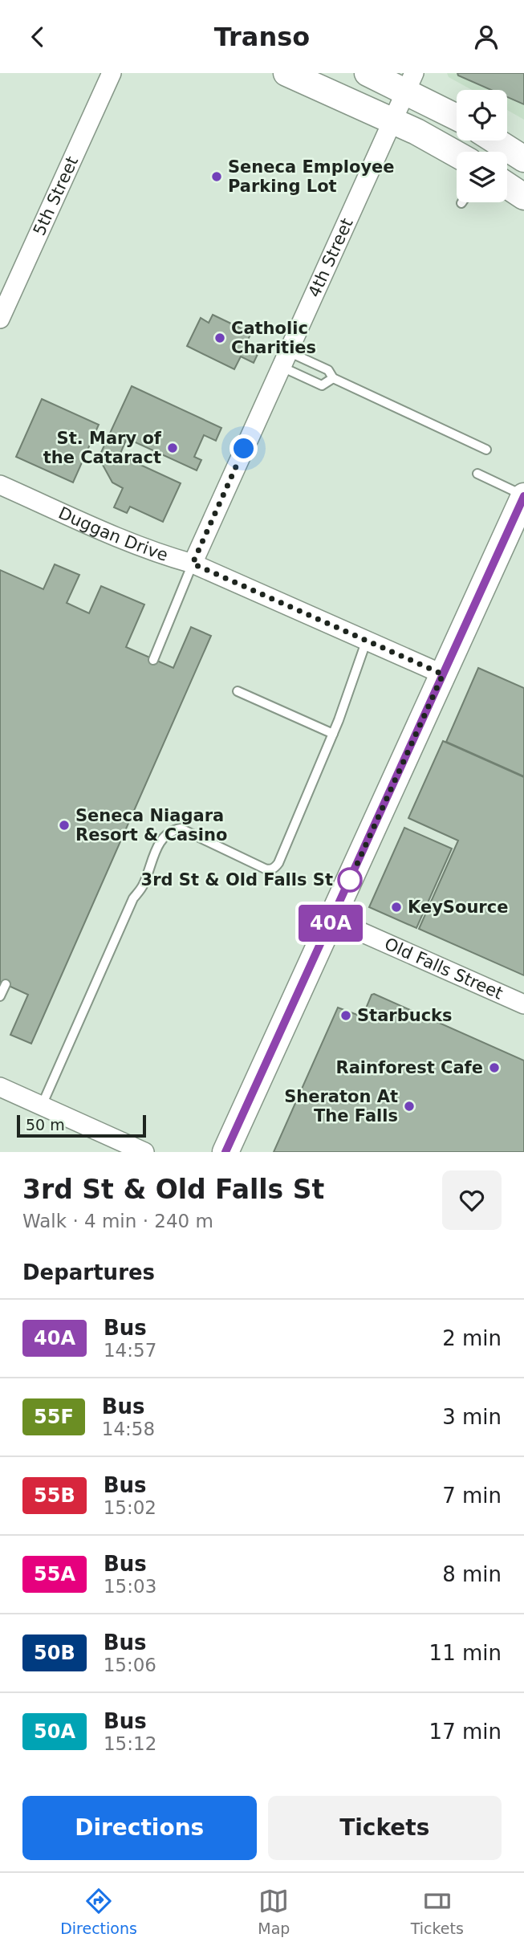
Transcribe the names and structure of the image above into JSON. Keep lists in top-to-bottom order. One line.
{"streets":{"street":["5th Street","4th Street","Duggan Drive","Old Falls Street"]},"crossings":[["4th Street","Duggan Drive"]],"places":["Seneca Employee Parking Lot","Catholic Charities","St. Mary of the Cataract","Seneca Niagara Resort & Casino","3rd St & Old Falls St","KeySource","Starbucks","Rainforest Cafe","Sheraton At The Falls"],"lines":["bus line 40A"],"scale_bar":"50 m","page":{"header":"Transo","on_map":"40A","scale":"50 m","heading":[["3rd St & Old Falls St","Walk · 4 min · 240 m"],"Departures"],"list":[{"mark":"40A","name":"Bus","note":"14:57","value":"2 min"},{"mark":"55F","name":"Bus","note":"14:58","value":"3 min"},{"mark":"55B","name":"Bus","note":"15:02","value":"7 min"},{"mark":"55A","name":"Bus","note":"15:03","value":"8 min"},{"mark":"50B","name":"Bus","note":"15:06","value":"11 min"},{"mark":"50A","name":"Bus","note":"15:12","value":"17 min"}],"buttons":["Directions","Tickets"],"tabs":["Directions","Map","Tickets"]}}
